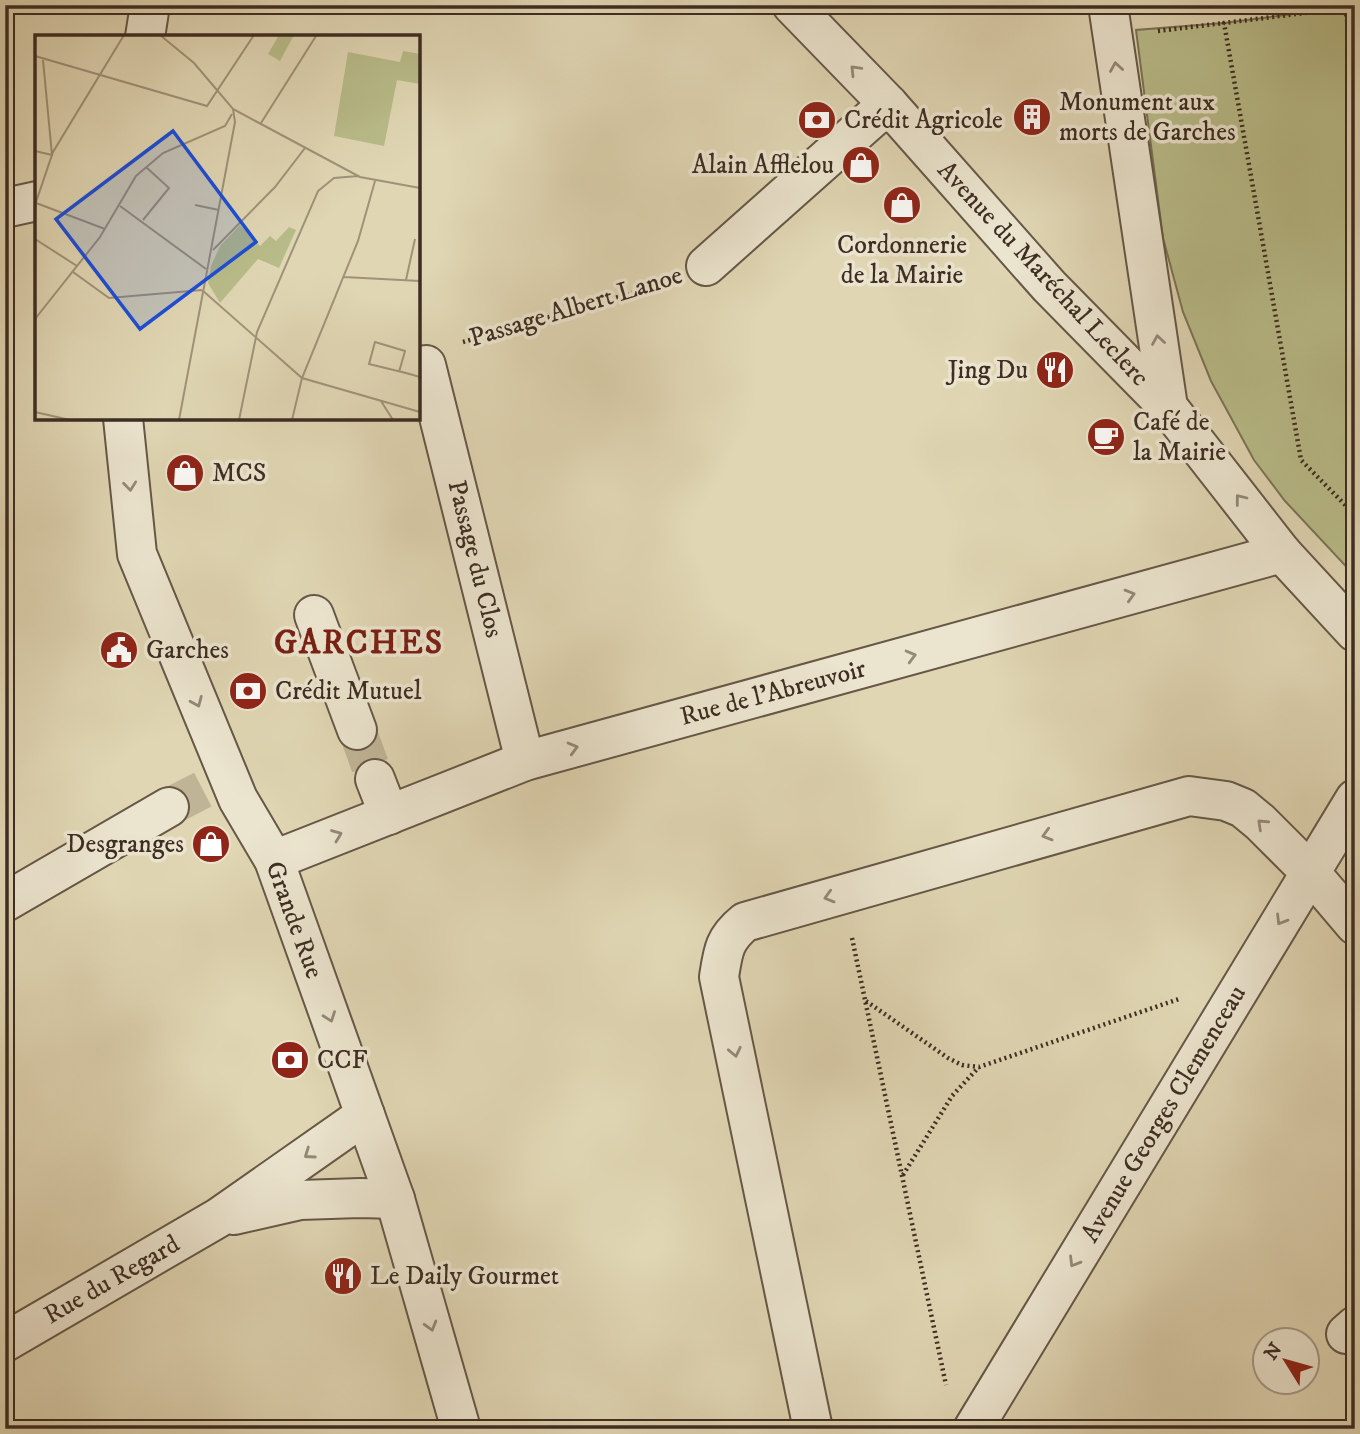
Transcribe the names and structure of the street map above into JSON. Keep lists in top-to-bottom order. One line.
{"streets":{"street":["Avenue du Maréchal Leclerc","Passage Albert Lanoe","Passage du Clos","Rue de l'Abreuvoir","Grande Rue","Avenue Georges Clemenceau","Rue du Regard"]},"crossings":[["Avenue du Maréchal Leclerc","Passage Albert Lanoe"],["Avenue du Maréchal Leclerc","Rue de l'Abreuvoir"],["Passage Albert Lanoe","Passage du Clos"],["Passage du Clos","Rue de l'Abreuvoir"],["Rue de l'Abreuvoir","Grande Rue"],["Grande Rue","Rue du Regard"]],"one_way":["Avenue du Maréchal Leclerc","Rue de l'Abreuvoir","Grande Rue","Avenue Georges Clemenceau"],"districts":["GARCHES"],"places":{"building":["Monument aux morts de Garches"],"bank":["Crédit Agricole","Crédit Mutuel","CCF"],"shop":["Alain Afflelou","Cordonnerie de la Mairie","MCS","Desgranges"],"restaurant":["Jing Du","Le Daily Gourmet"],"cafe":["Café de la Mairie"],"public building":["Garches"]},"north":"top left"}
